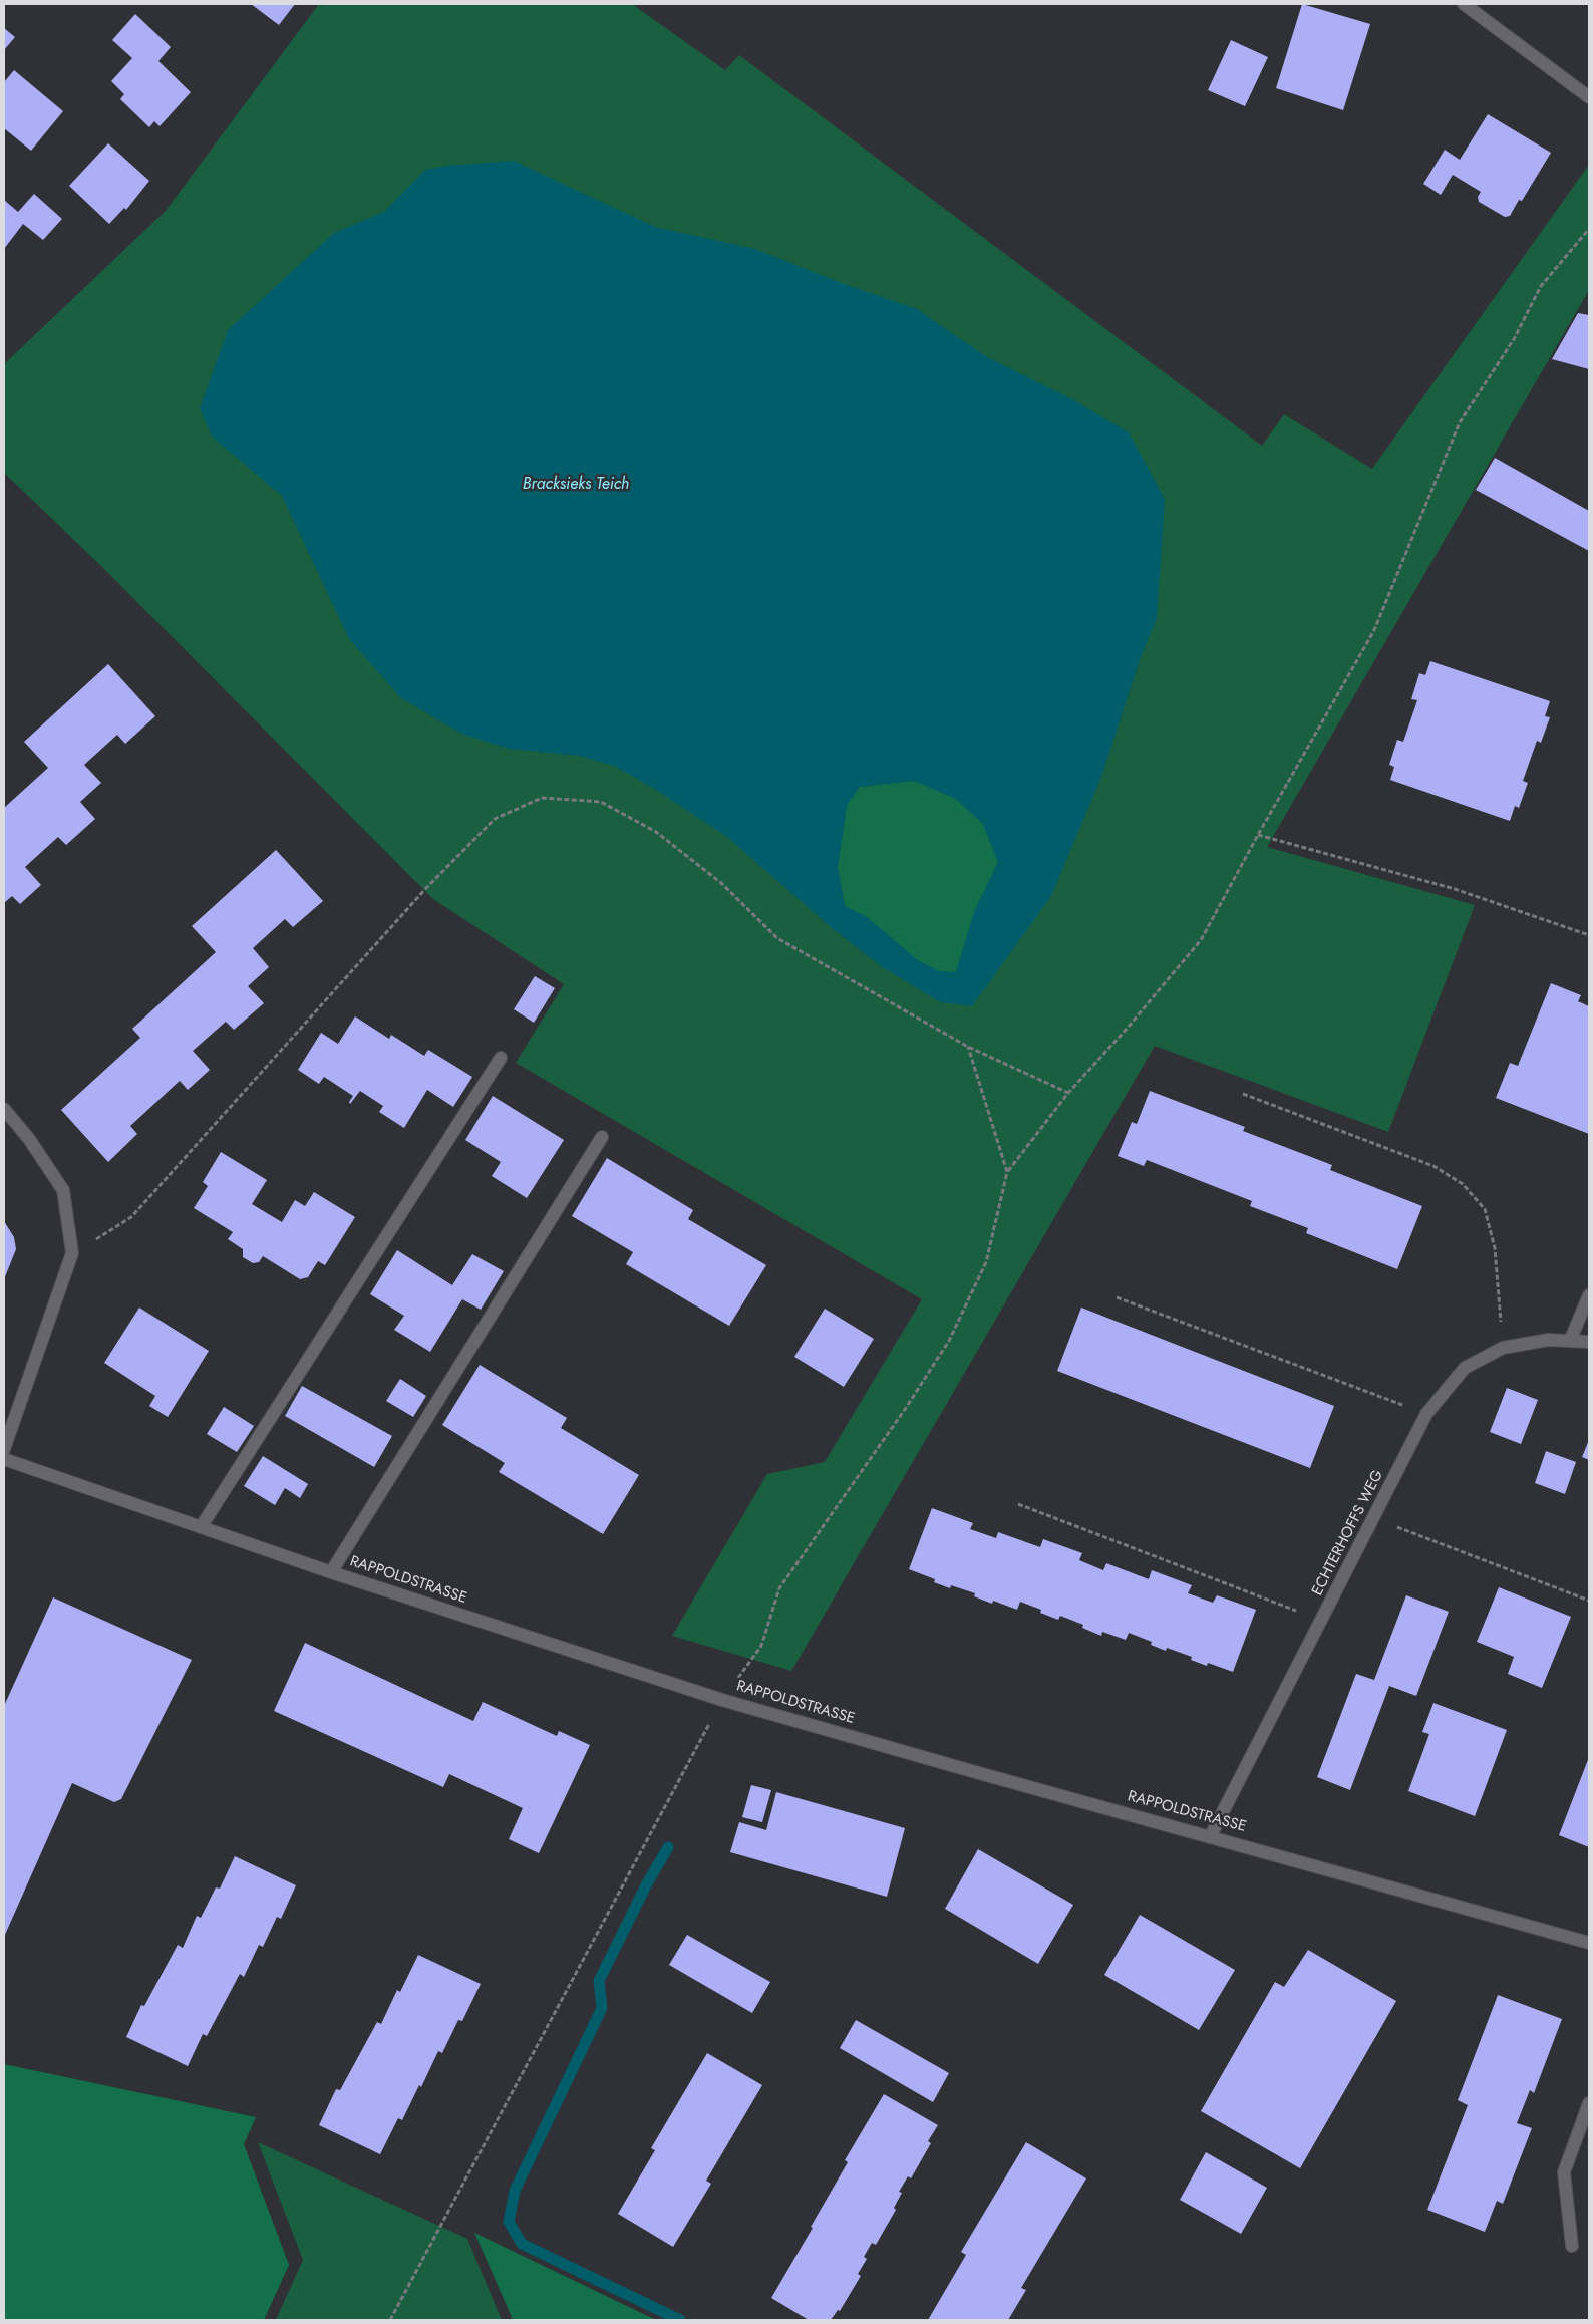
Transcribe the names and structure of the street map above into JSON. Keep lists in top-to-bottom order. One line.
{"streets":{"street":["ECHTERHOFFS WEG","RAPPOLDSTRASSE"]},"crossings":[["ECHTERHOFFS WEG","RAPPOLDSTRASSE"]],"water":["Bracksieks Teich"]}
